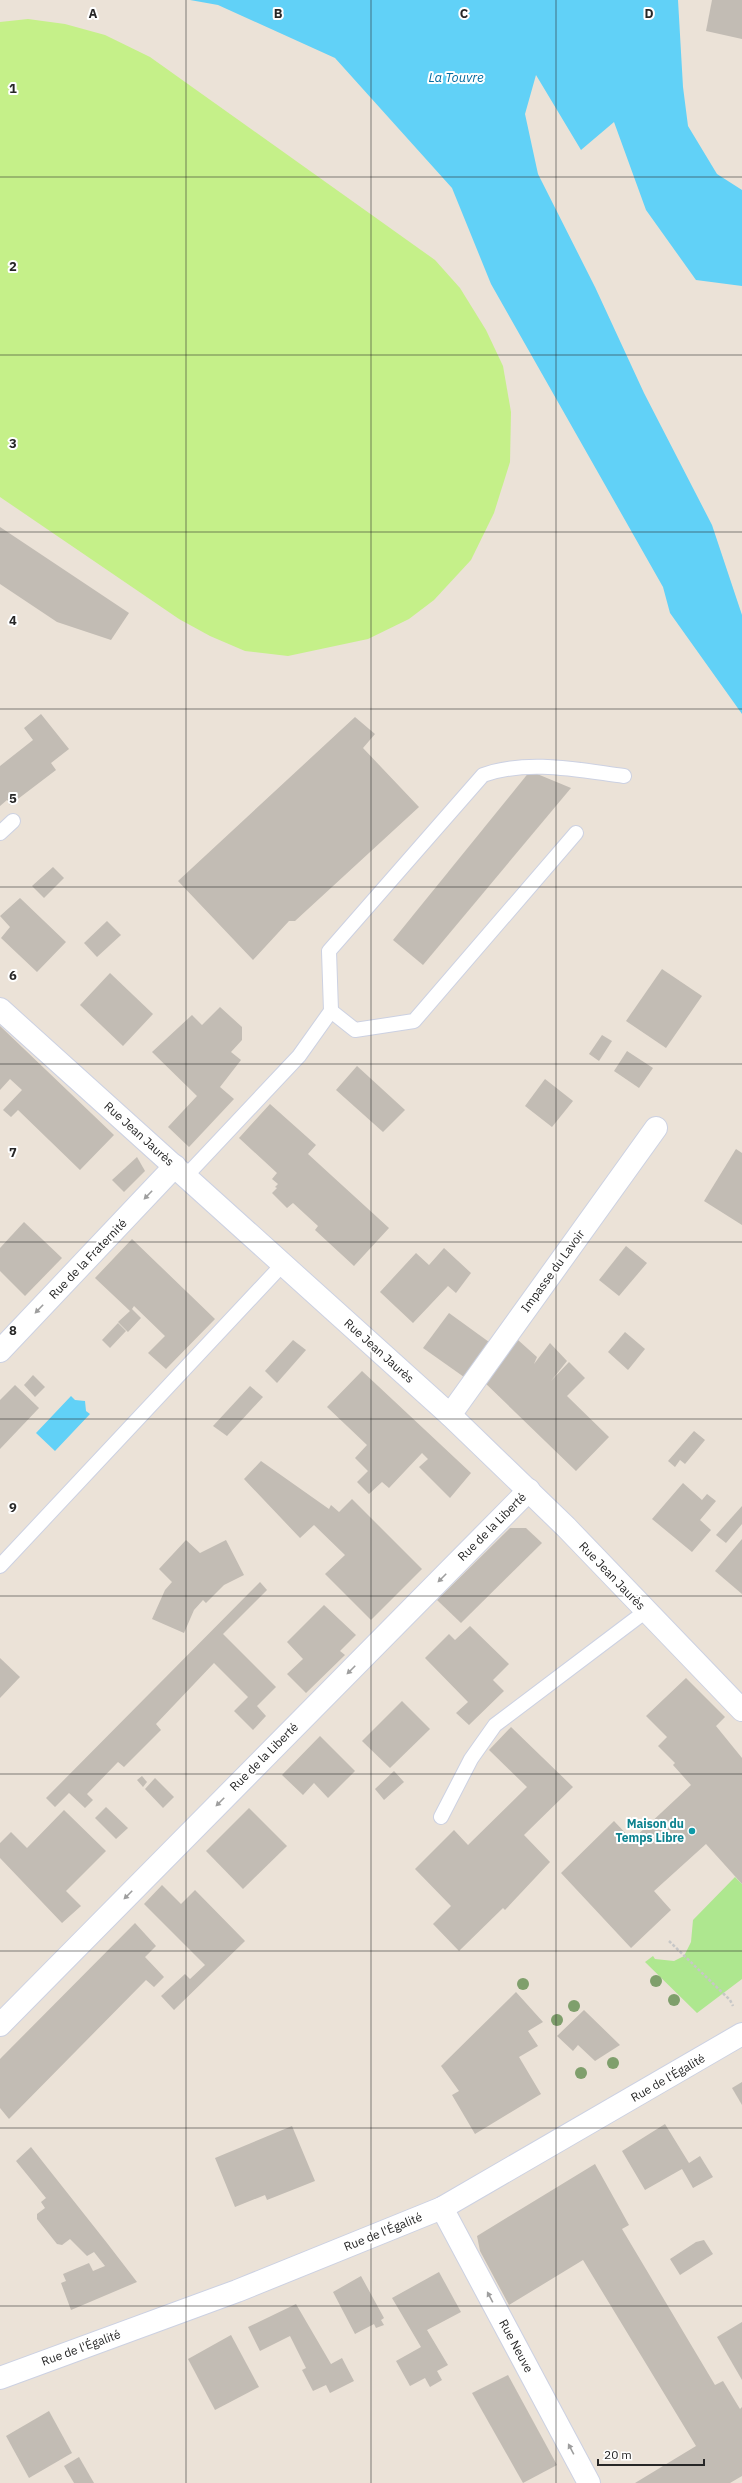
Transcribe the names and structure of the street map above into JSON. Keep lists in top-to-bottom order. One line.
{"streets":{"street":["Rue Jean Jaurès","Rue de la Fraternité","Impasse du Lavoir","Rue de la Liberté","Rue de l'Égalité","Rue Neuve"]},"crossings":[["Rue Jean Jaurès","Rue de la Fraternité"],["Rue Jean Jaurès","Impasse du Lavoir"],["Rue Jean Jaurès","Rue de la Liberté"],["Rue de l'Égalité","Rue Neuve"]],"one_way":["Rue de la Fraternité","Rue de la Liberté","Rue Neuve"],"water":["La Touvre"],"places":["Maison du Temps Libre"],"scale_bar":"20 m","grid":{"columns":["A","B","C","D"],"rows":["1","2","3","4","5","6","7","8","9"]}}
